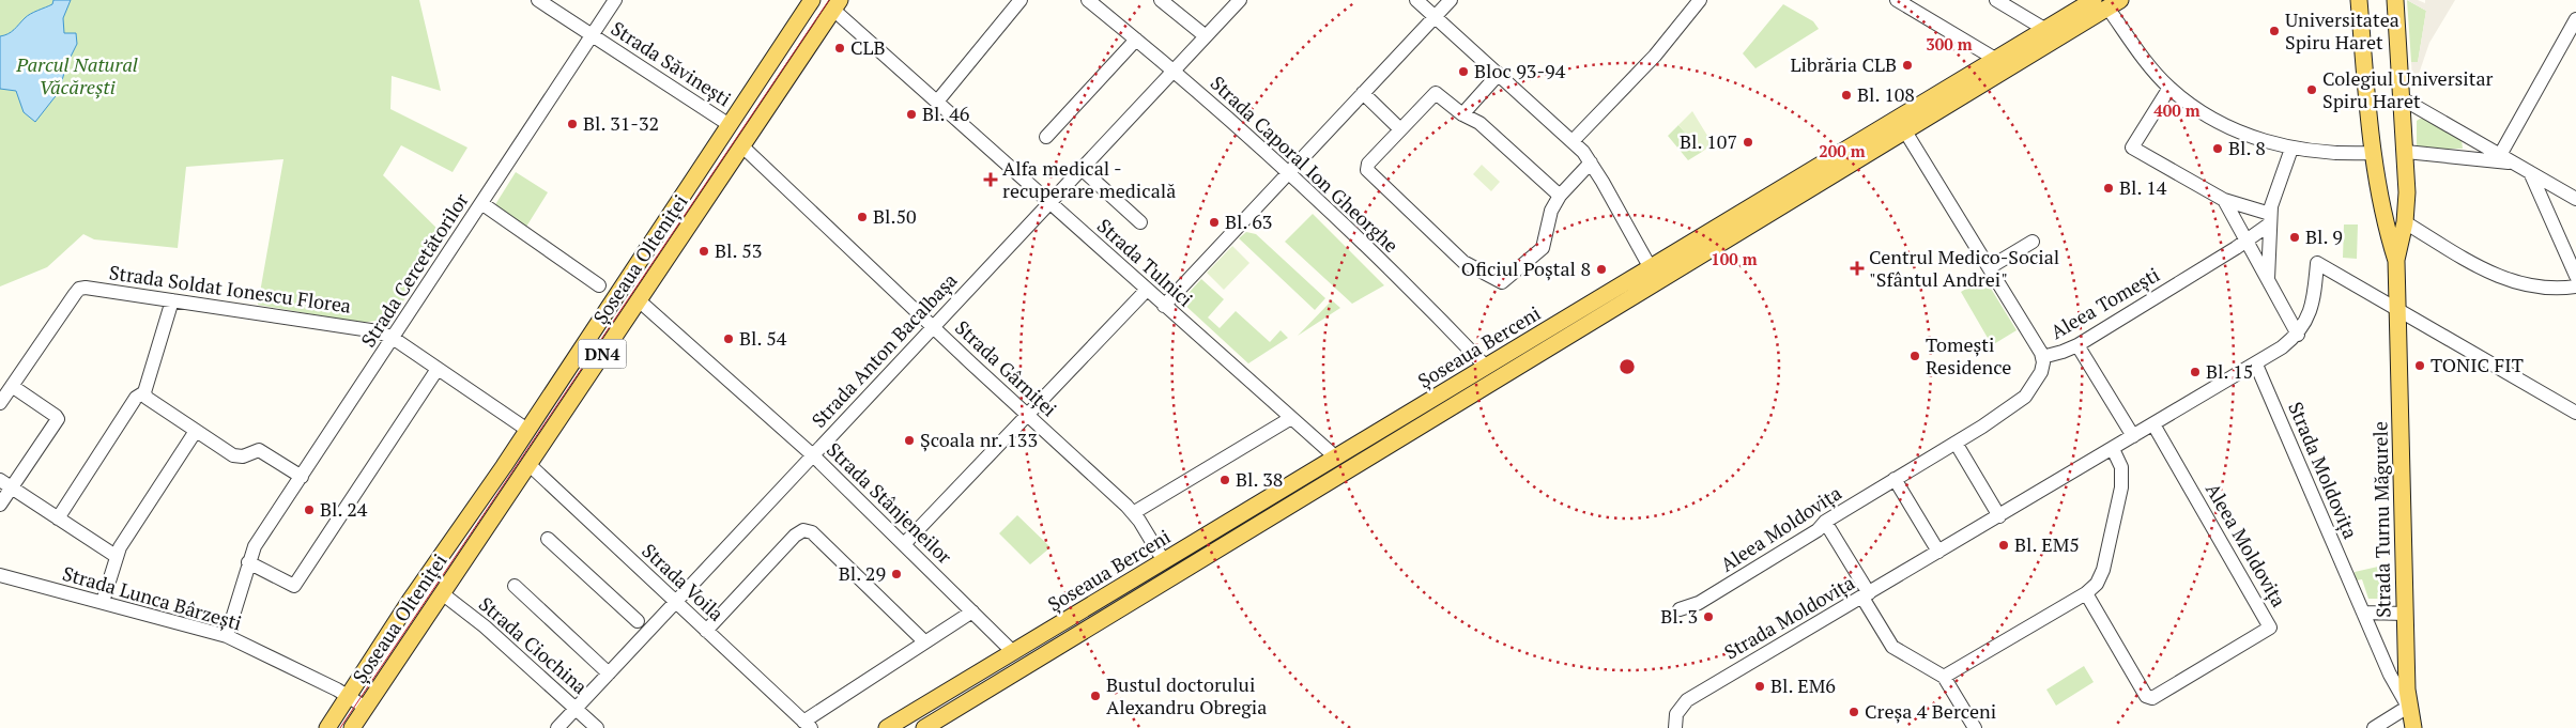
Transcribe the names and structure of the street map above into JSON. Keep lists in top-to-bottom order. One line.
{"streets":{"main road":["Șoseaua Olteniței","Șoseaua Berceni","DN4","Strada Turnu Măgurele"],"street":["Strada Săvinești","Strada Caporal Ion Gheorghe","Strada Tulnici","Strada Cercetătorilor","Strada Soldat Ionescu Florea","Aleea Tomești","Strada Anton Bacalbașa","Strada Gârniței","Strada Moldovița","Strada Stânjeneilor","Aleea Moldovița","Strada Voila","Strada Lunca Bârzești","Strada Ciochina"]},"crossings":[["Strada Săvinești","Șoseaua Olteniței"],["Strada Săvinești","Strada Cercetătorilor"],["Strada Caporal Ion Gheorghe","Șoseaua Berceni"],["Strada Caporal Ion Gheorghe","Strada Anton Bacalbașa"],["Șoseaua Olteniței","Strada Tulnici"],["Șoseaua Olteniței","Strada Soldat Ionescu Florea"],["Șoseaua Olteniței","Strada Gârniței"],["Șoseaua Olteniței","Strada Stânjeneilor"],["Șoseaua Olteniței","Strada Voila"],["Șoseaua Olteniței","Strada Lunca Bârzești"],["Șoseaua Olteniței","Strada Ciochina"],["Strada Tulnici","Șoseaua Berceni"],["Strada Tulnici","Strada Anton Bacalbașa"],["Strada Cercetătorilor","Strada Soldat Ionescu Florea"],["Strada Cercetătorilor","Strada Lunca Bârzești"],["Aleea Tomești","Șoseaua Berceni"],["Aleea Tomești","Aleea Moldovița"],["Șoseaua Berceni","Strada Gârniței"],["Șoseaua Berceni","Strada Stânjeneilor"],["Strada Anton Bacalbașa","Strada Gârniței"],["Strada Anton Bacalbașa","Strada Stânjeneilor"],["Strada Anton Bacalbașa","Strada Voila"],["Strada Anton Bacalbașa","Strada Ciochina"],["Strada Moldovița","Strada Turnu Măgurele"],["Strada Moldovița","Aleea Moldovița"]],"parks":["Parcul Natural Văcărești"],"places":{"other":["Universitatea Spiru Haret","CLB","Librăria CLB","Bloc 93-94","Colegiul Universitar Spiru Haret","Bl. 108","Bl. 46","Bl. 31-32","Bl. 107","Bl. 8","Bl. 14","Bl.50","Bl. 63","Bl. 9","Bl. 53","Oficiul Poștal 8","Bl. 54","Tomești Residence","TONIC FIT","Bl. 15","Școala nr. 133","Bl. 38","Bl. 24","Bl. EM5","Bl. 29","Bl. 3","Bl. EM6","Bustul doctorului Alexandru Obregia","Creșa 4 Berceni"],"health":["Alfa medical - recuperare medicală","Centrul Medico-Social \"Sfântul Andrei\""]},"rings":["300 m","400 m","200 m","100 m"]}
